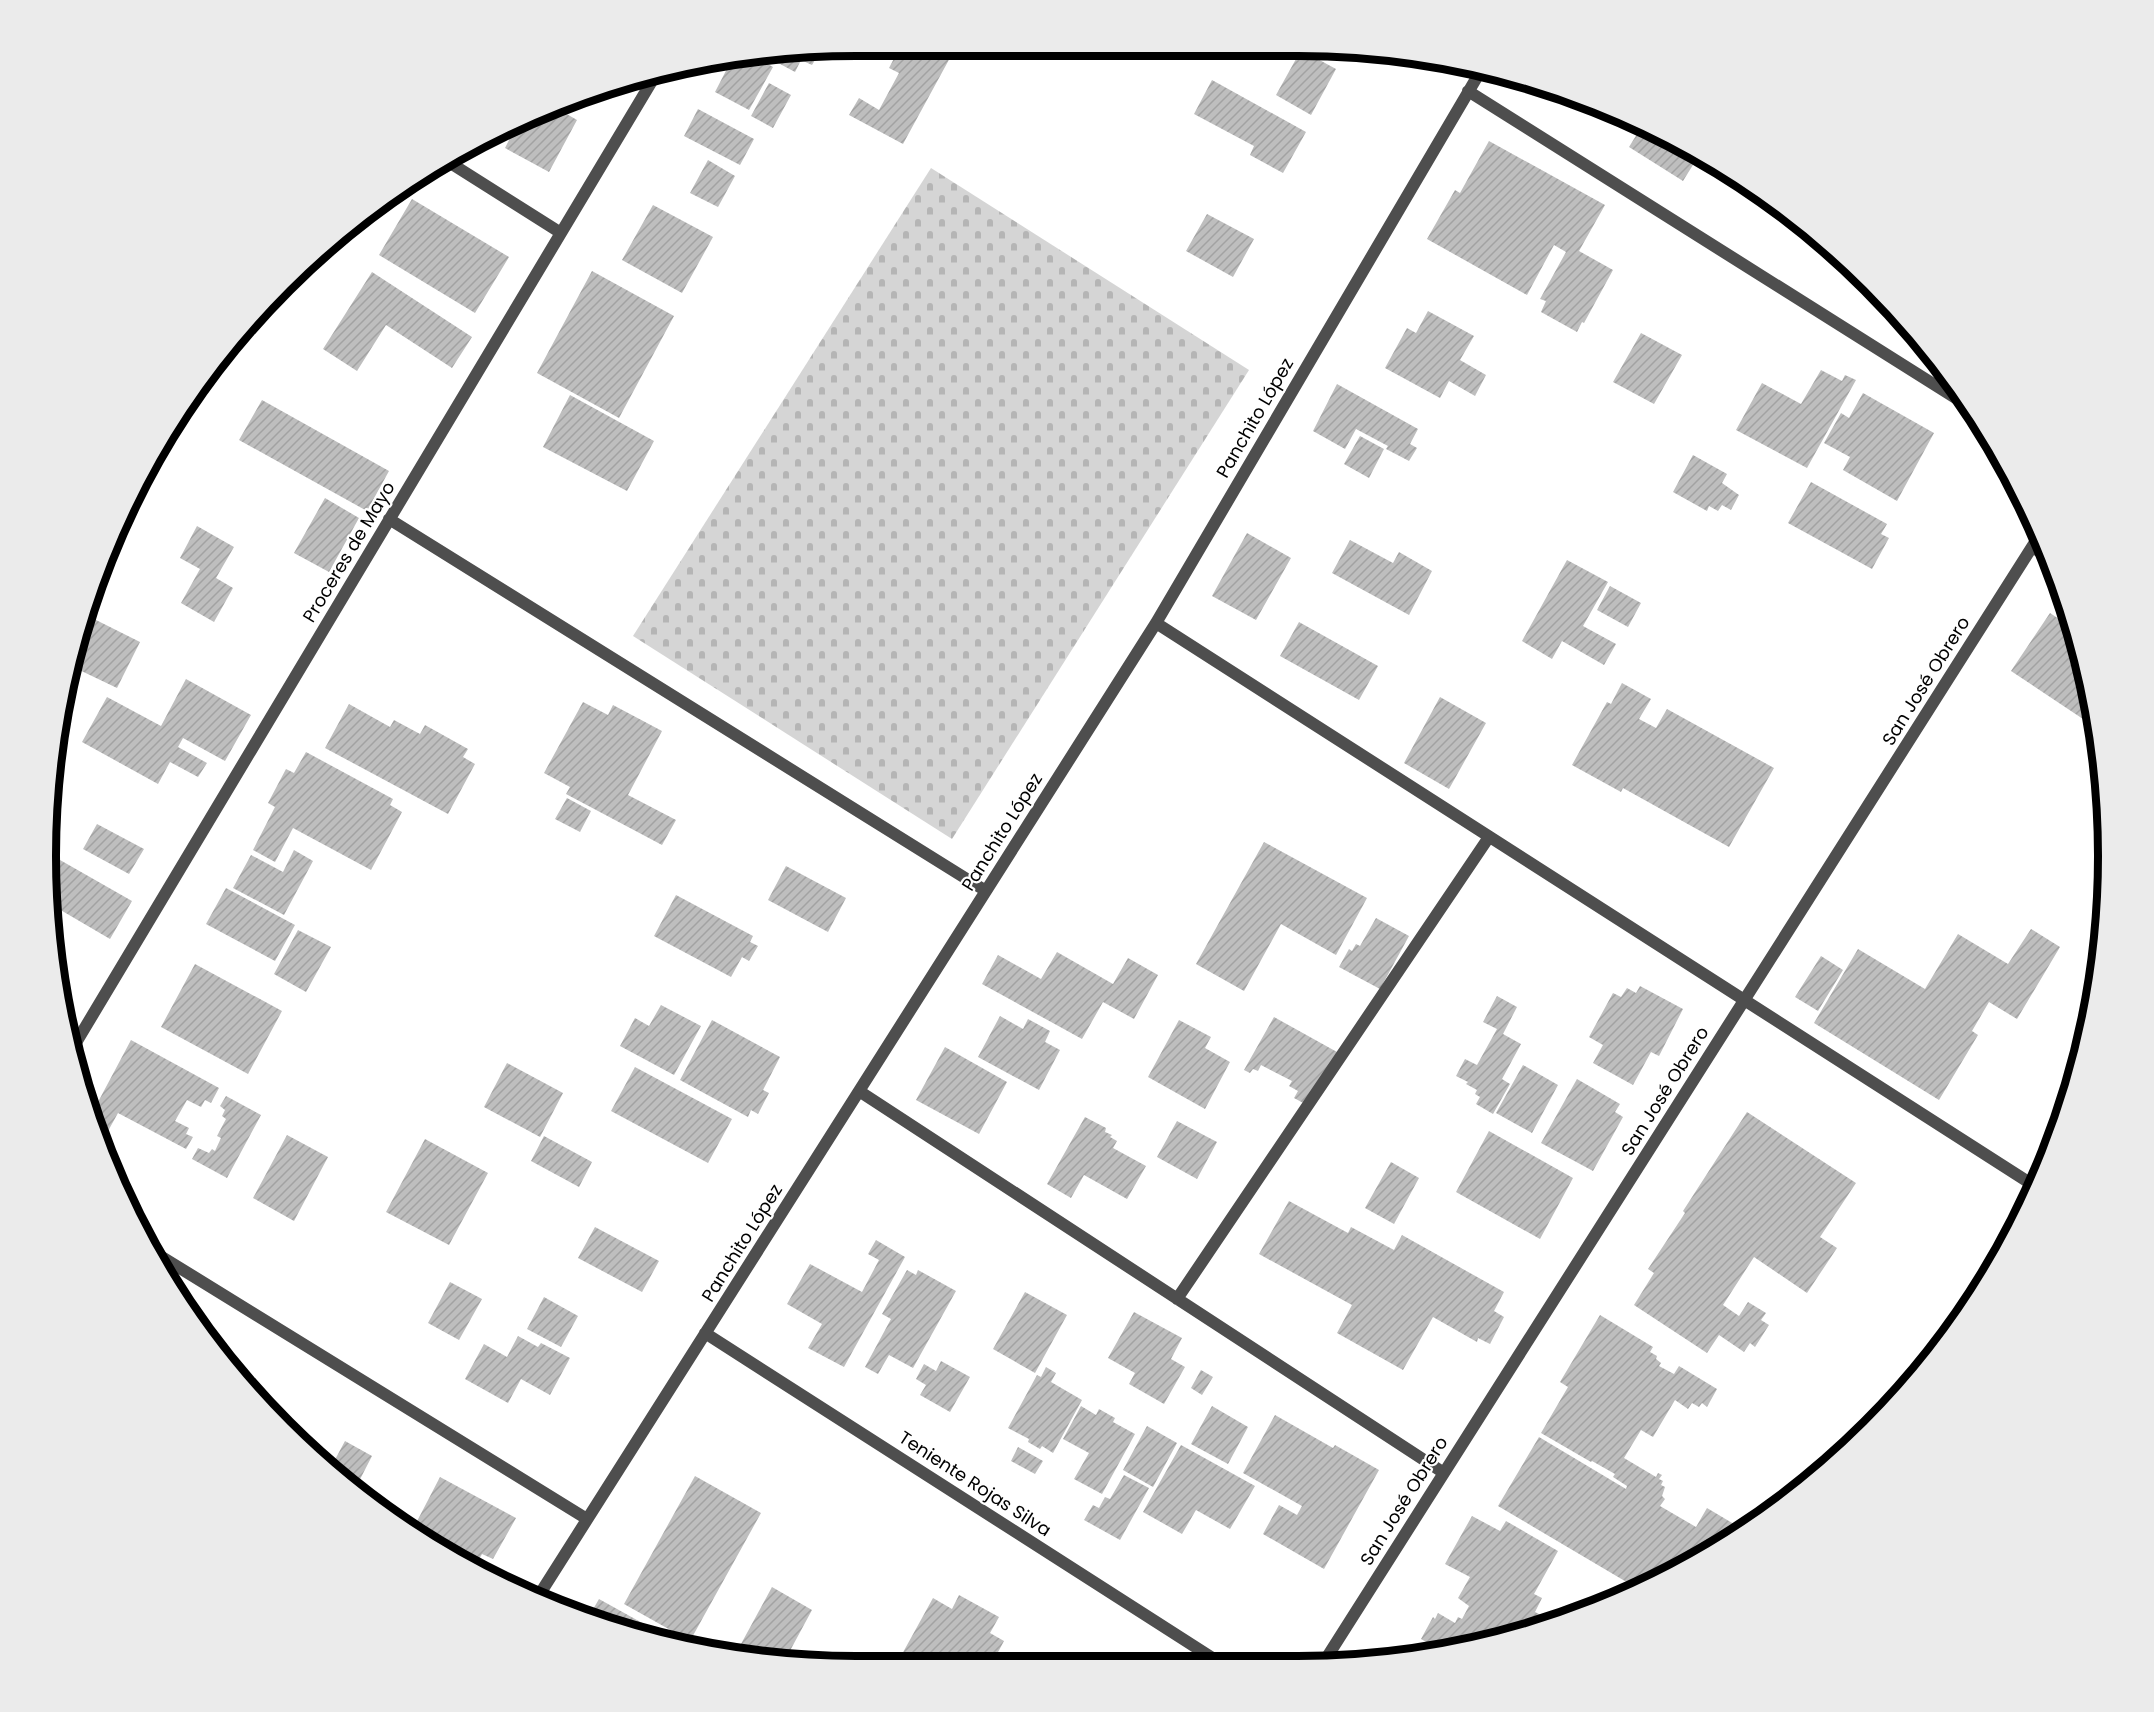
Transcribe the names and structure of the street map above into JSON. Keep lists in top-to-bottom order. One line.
{"streets":{"street":["Panchito López","Proceres de Mayo","San José Obrero","Teniente Rojas Silva"]},"crossings":[["Panchito López","Teniente Rojas Silva"]]}
